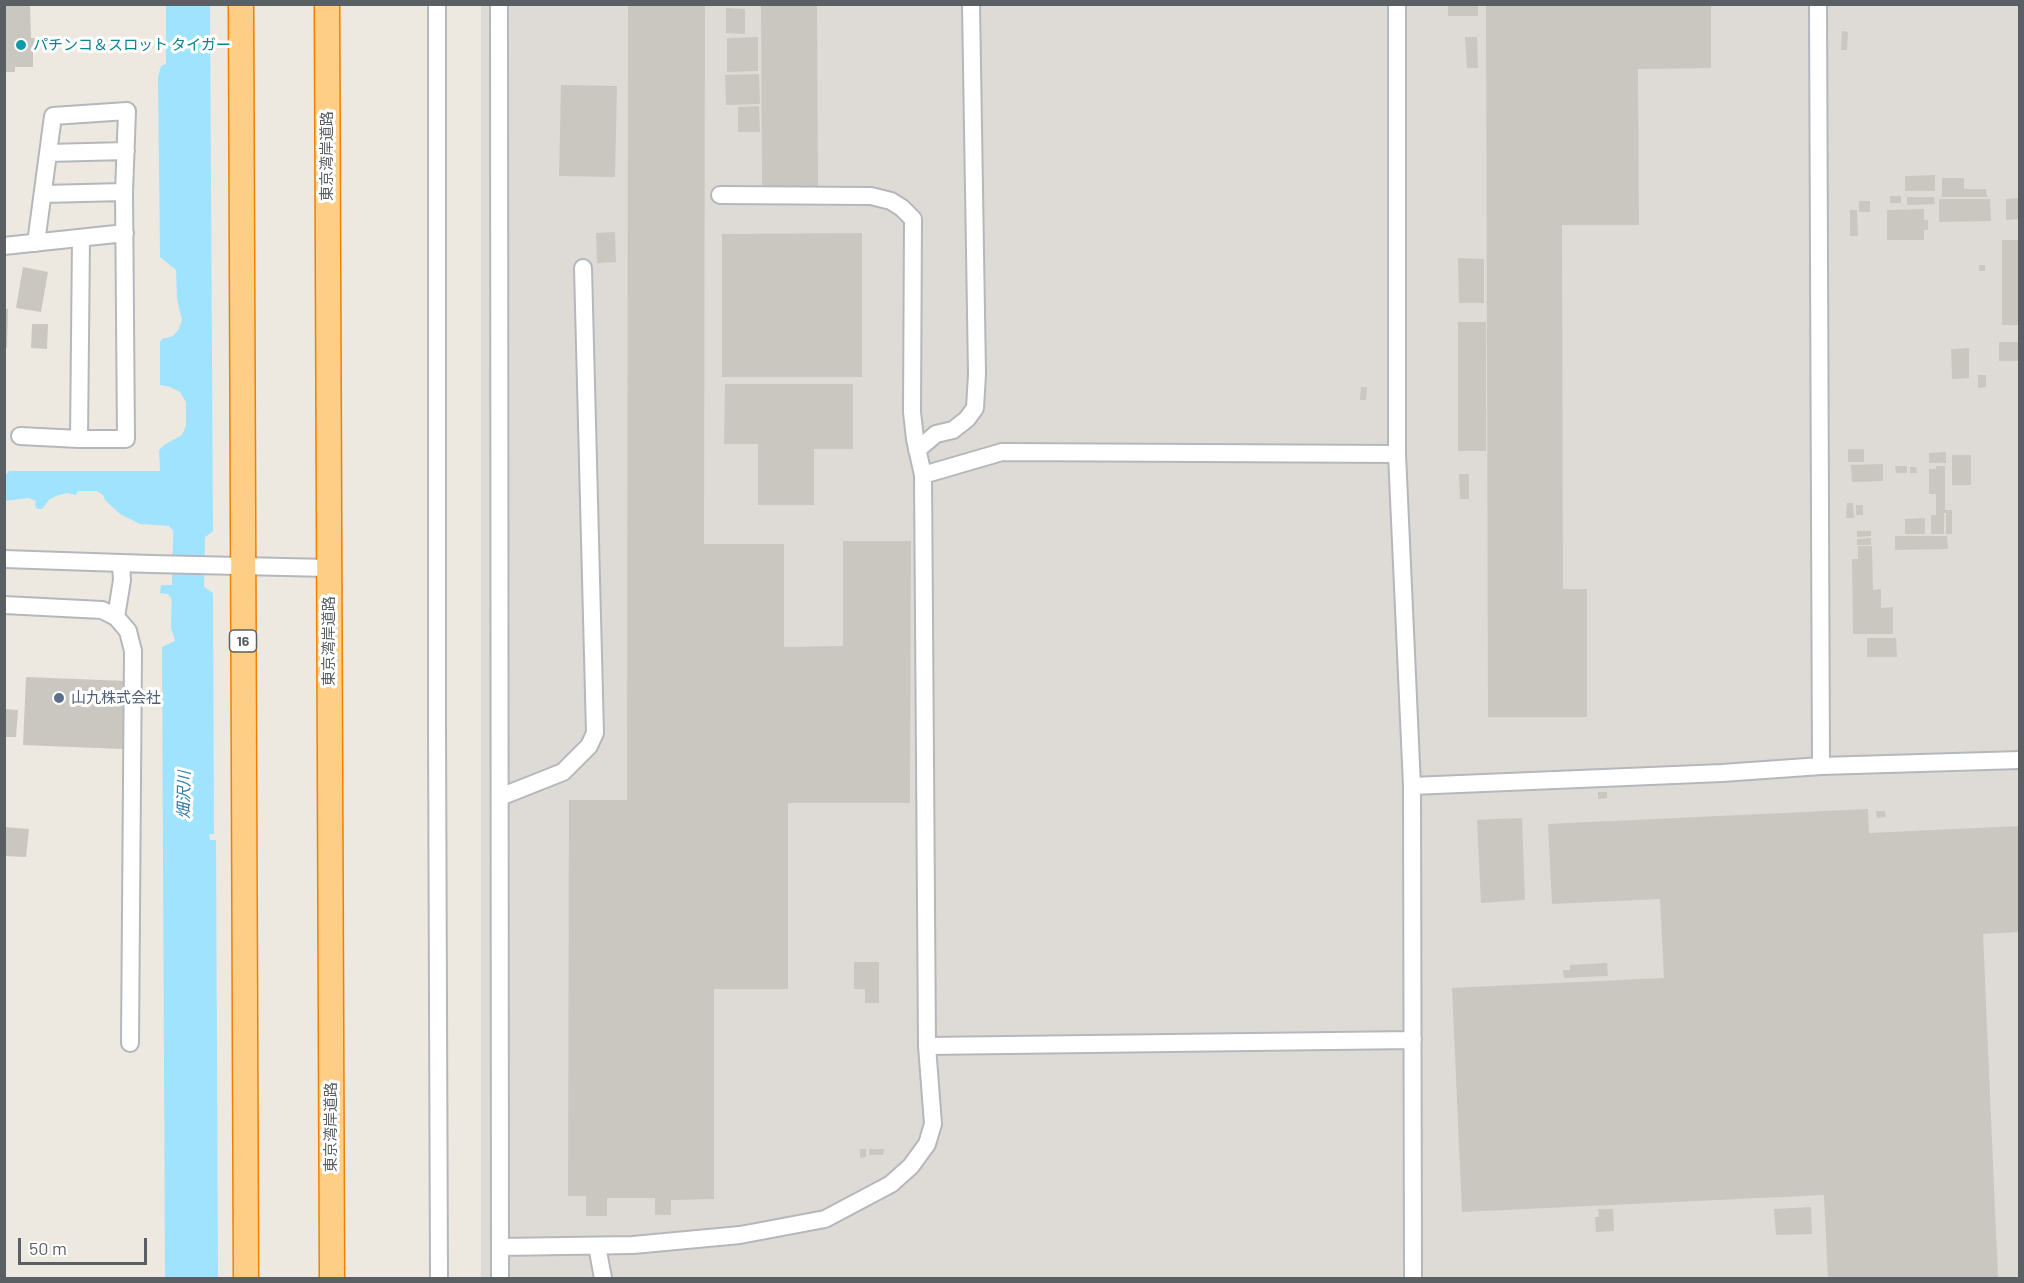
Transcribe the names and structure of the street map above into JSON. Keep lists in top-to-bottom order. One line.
{"streets":{"highway":["東京湾岸道路","16"]},"water":["畑沢川"],"places":["パチンコ＆スロット タイガー","山九株式会社"],"scale_bar":"50 m"}
